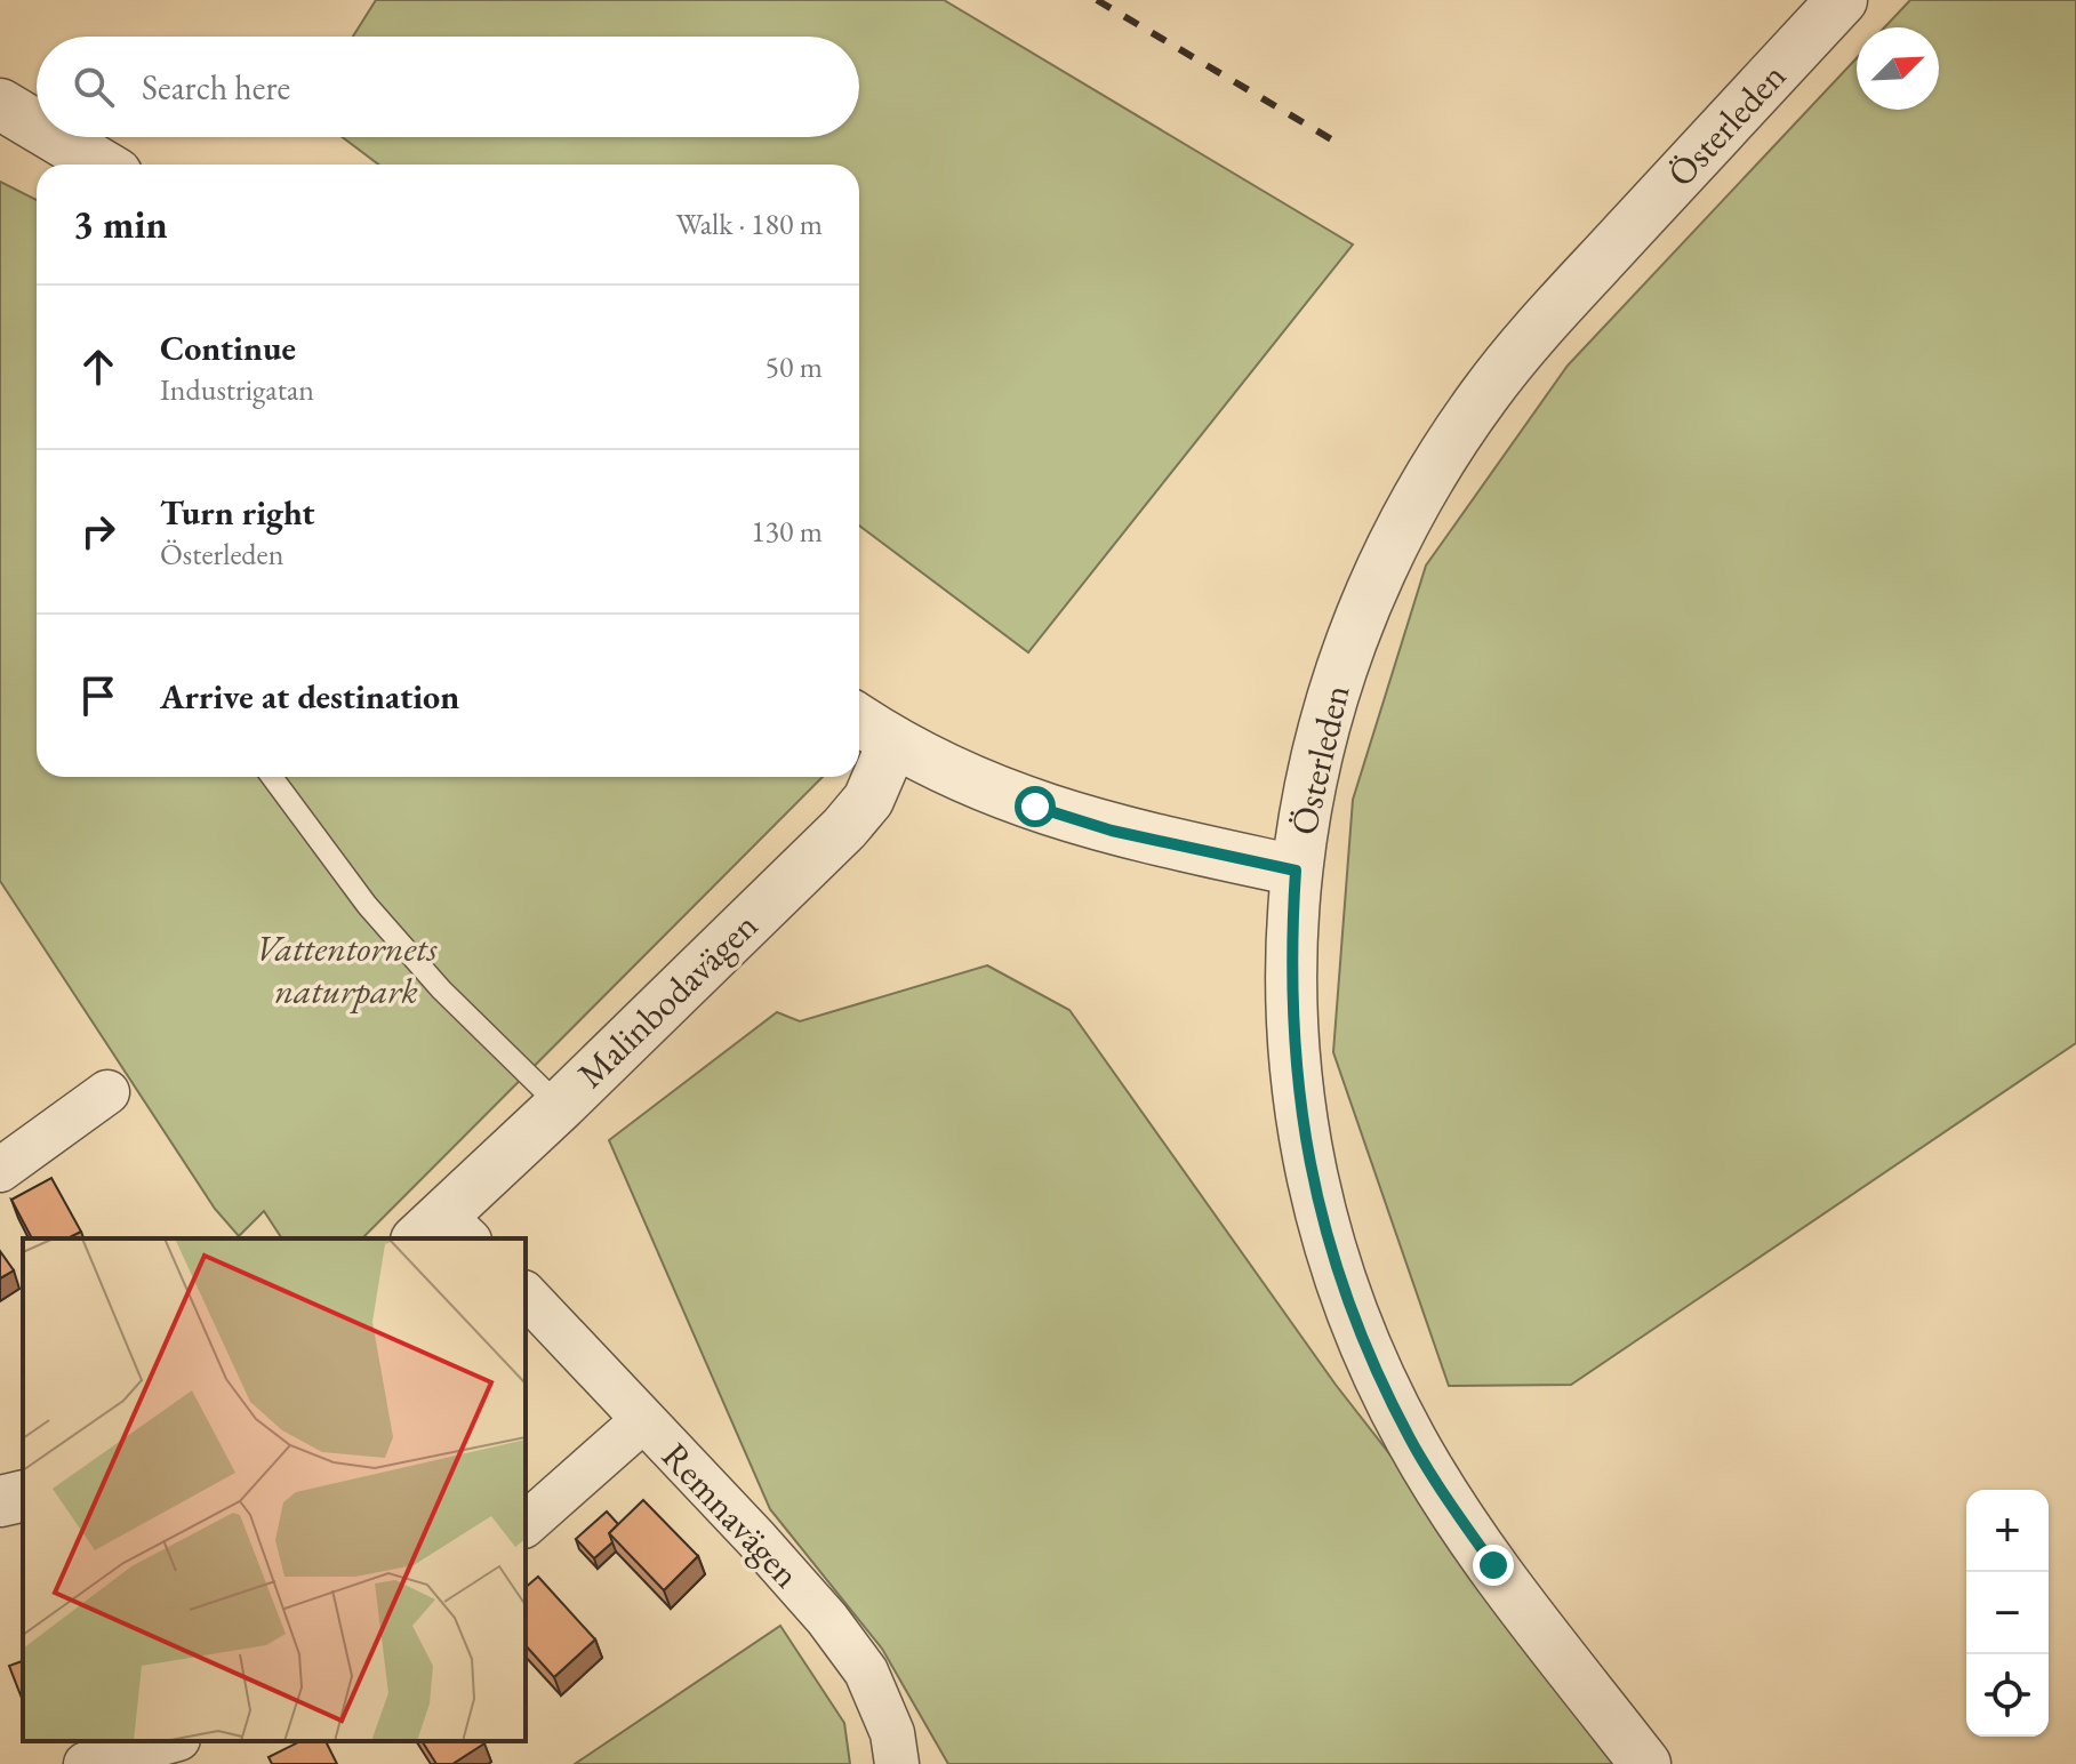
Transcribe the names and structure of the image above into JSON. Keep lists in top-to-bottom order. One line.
{"streets":{"street":["Österleden","Malinbodavägen","Remnavägen"]},"parks":["Vattentornets naturpark"],"north":"top right","page":{"search":"Search here","heading":["3 min","Walk · 180 m"],"list":[["Continue","Industrigatan","50 m"],["Turn right","Österleden","130 m"],"Arrive at destination"],"map_buttons":["+","−"]}}
